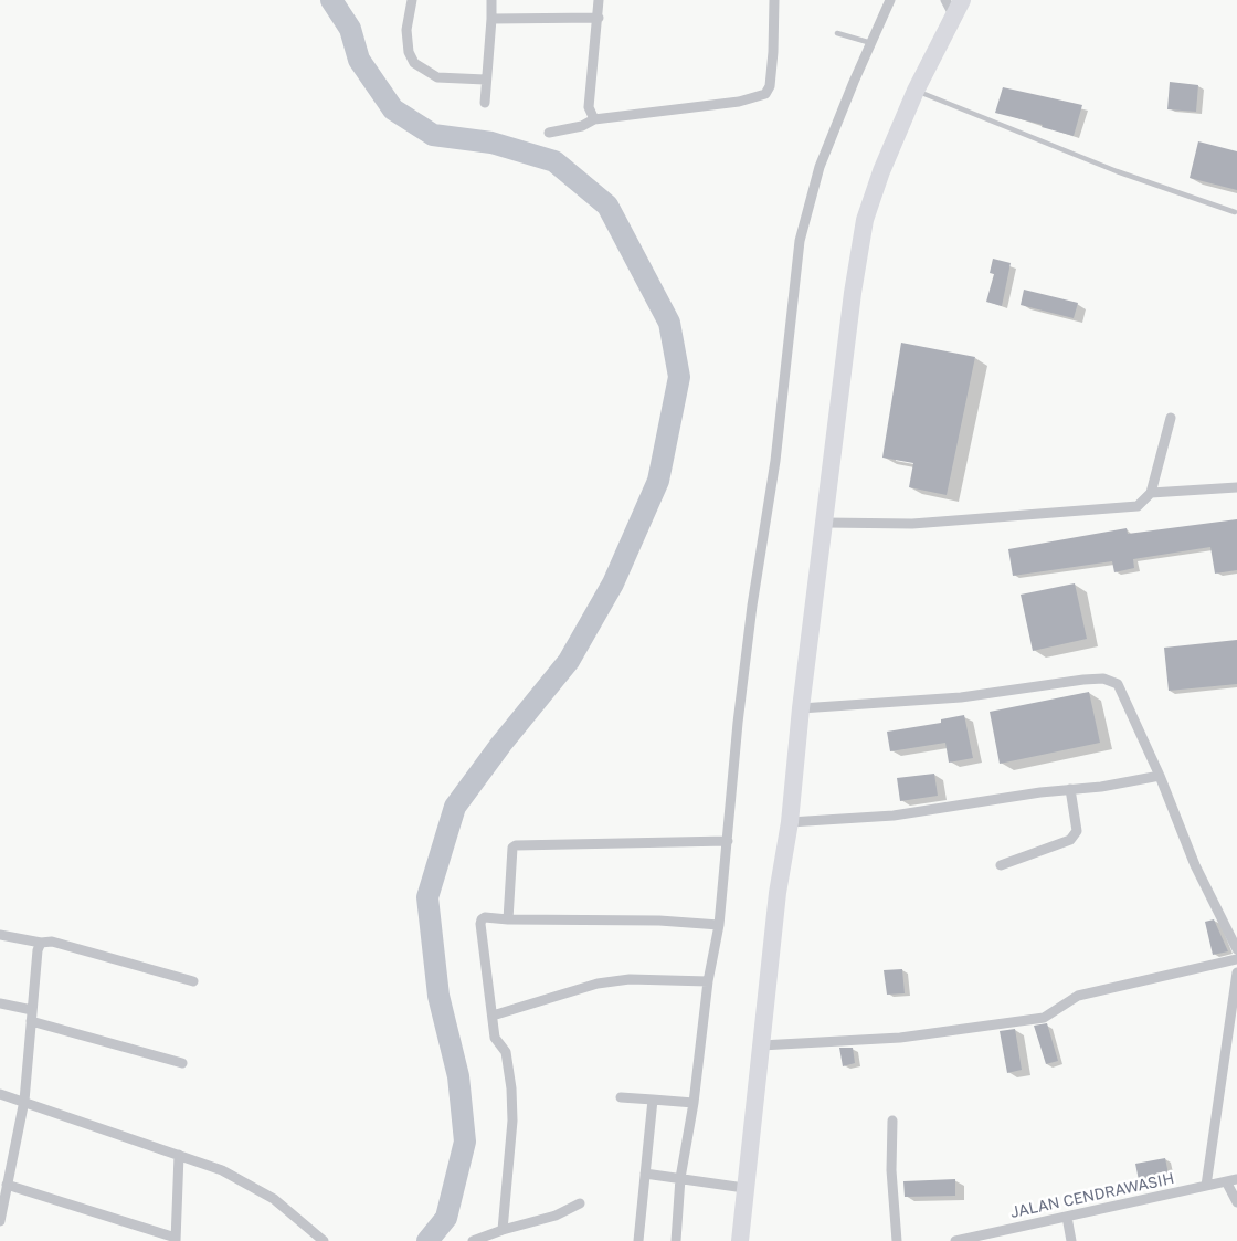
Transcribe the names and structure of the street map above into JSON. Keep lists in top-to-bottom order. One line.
{"streets":{"street":["JALAN CENDRAWASIH"]}}
